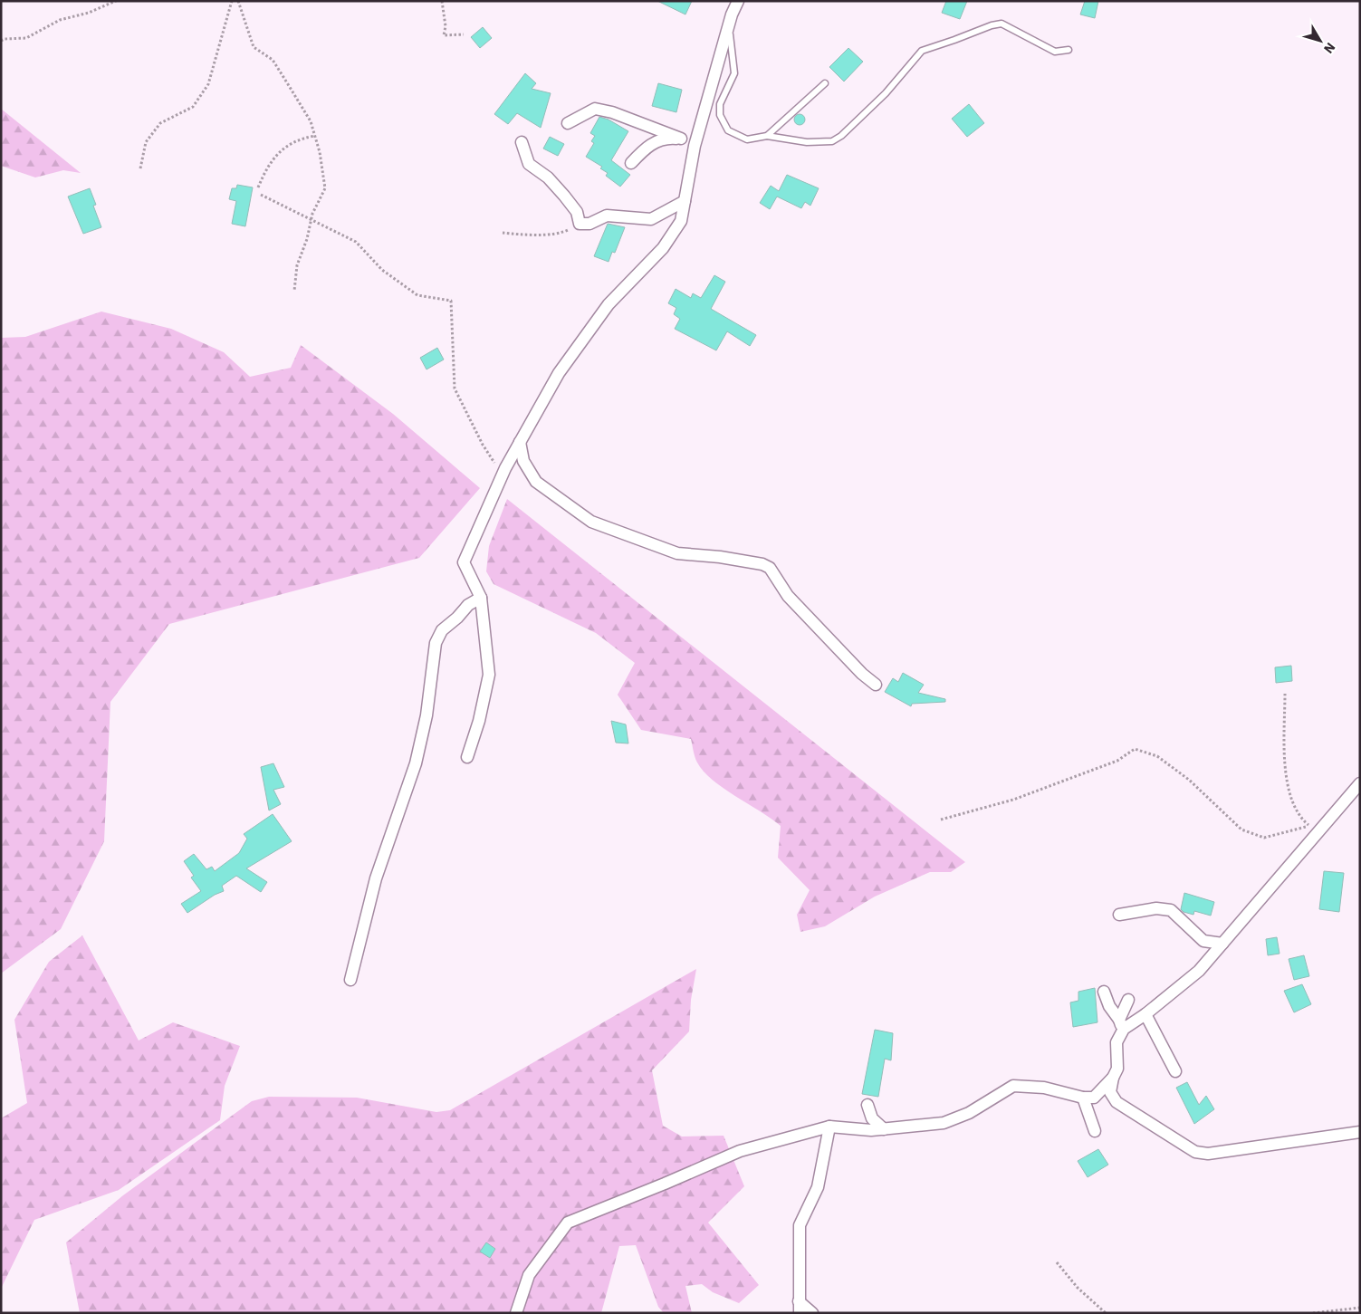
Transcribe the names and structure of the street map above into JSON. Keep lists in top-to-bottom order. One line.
{"north":"bottom right"}
